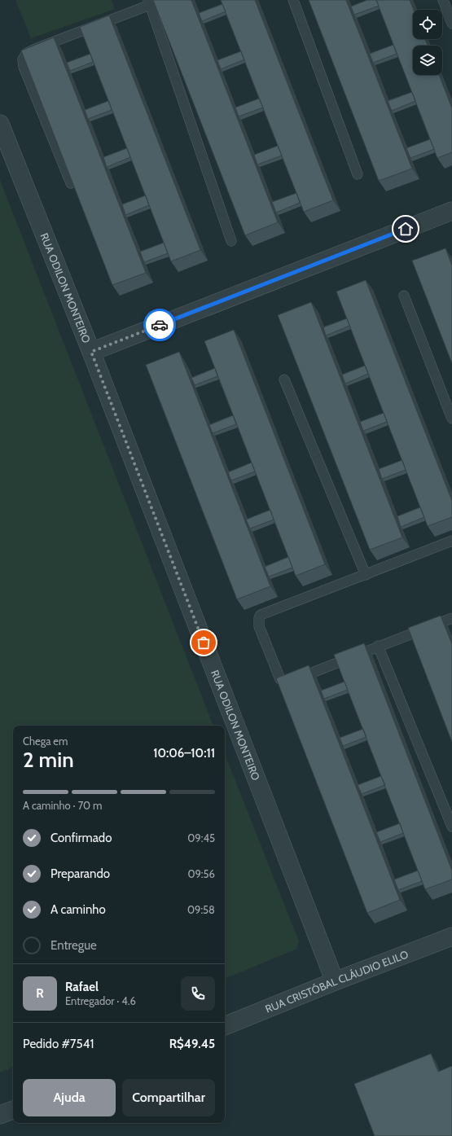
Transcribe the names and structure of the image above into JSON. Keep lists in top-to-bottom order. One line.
{"streets":{"street":["RUA ODILON MONTEIRO","RUA CRISTÓBAL CLÁUDIO ELILO"]},"crossings":[["RUA ODILON MONTEIRO","RUA CRISTÓBAL CLÁUDIO ELILO"]],"page":{"heading":["2 min","Chega em","10:06–10:11"],"panel":["Rafael","Entregador · 4.6","Pedido #7541","R$49.45"],"bar":"A caminho · 70 m","list":[["Confirmado","09:45"],["Preparando","09:56"],["A caminho","09:58"],"Entregue"],"round":"R","buttons":["Ajuda","Compartilhar"]}}
